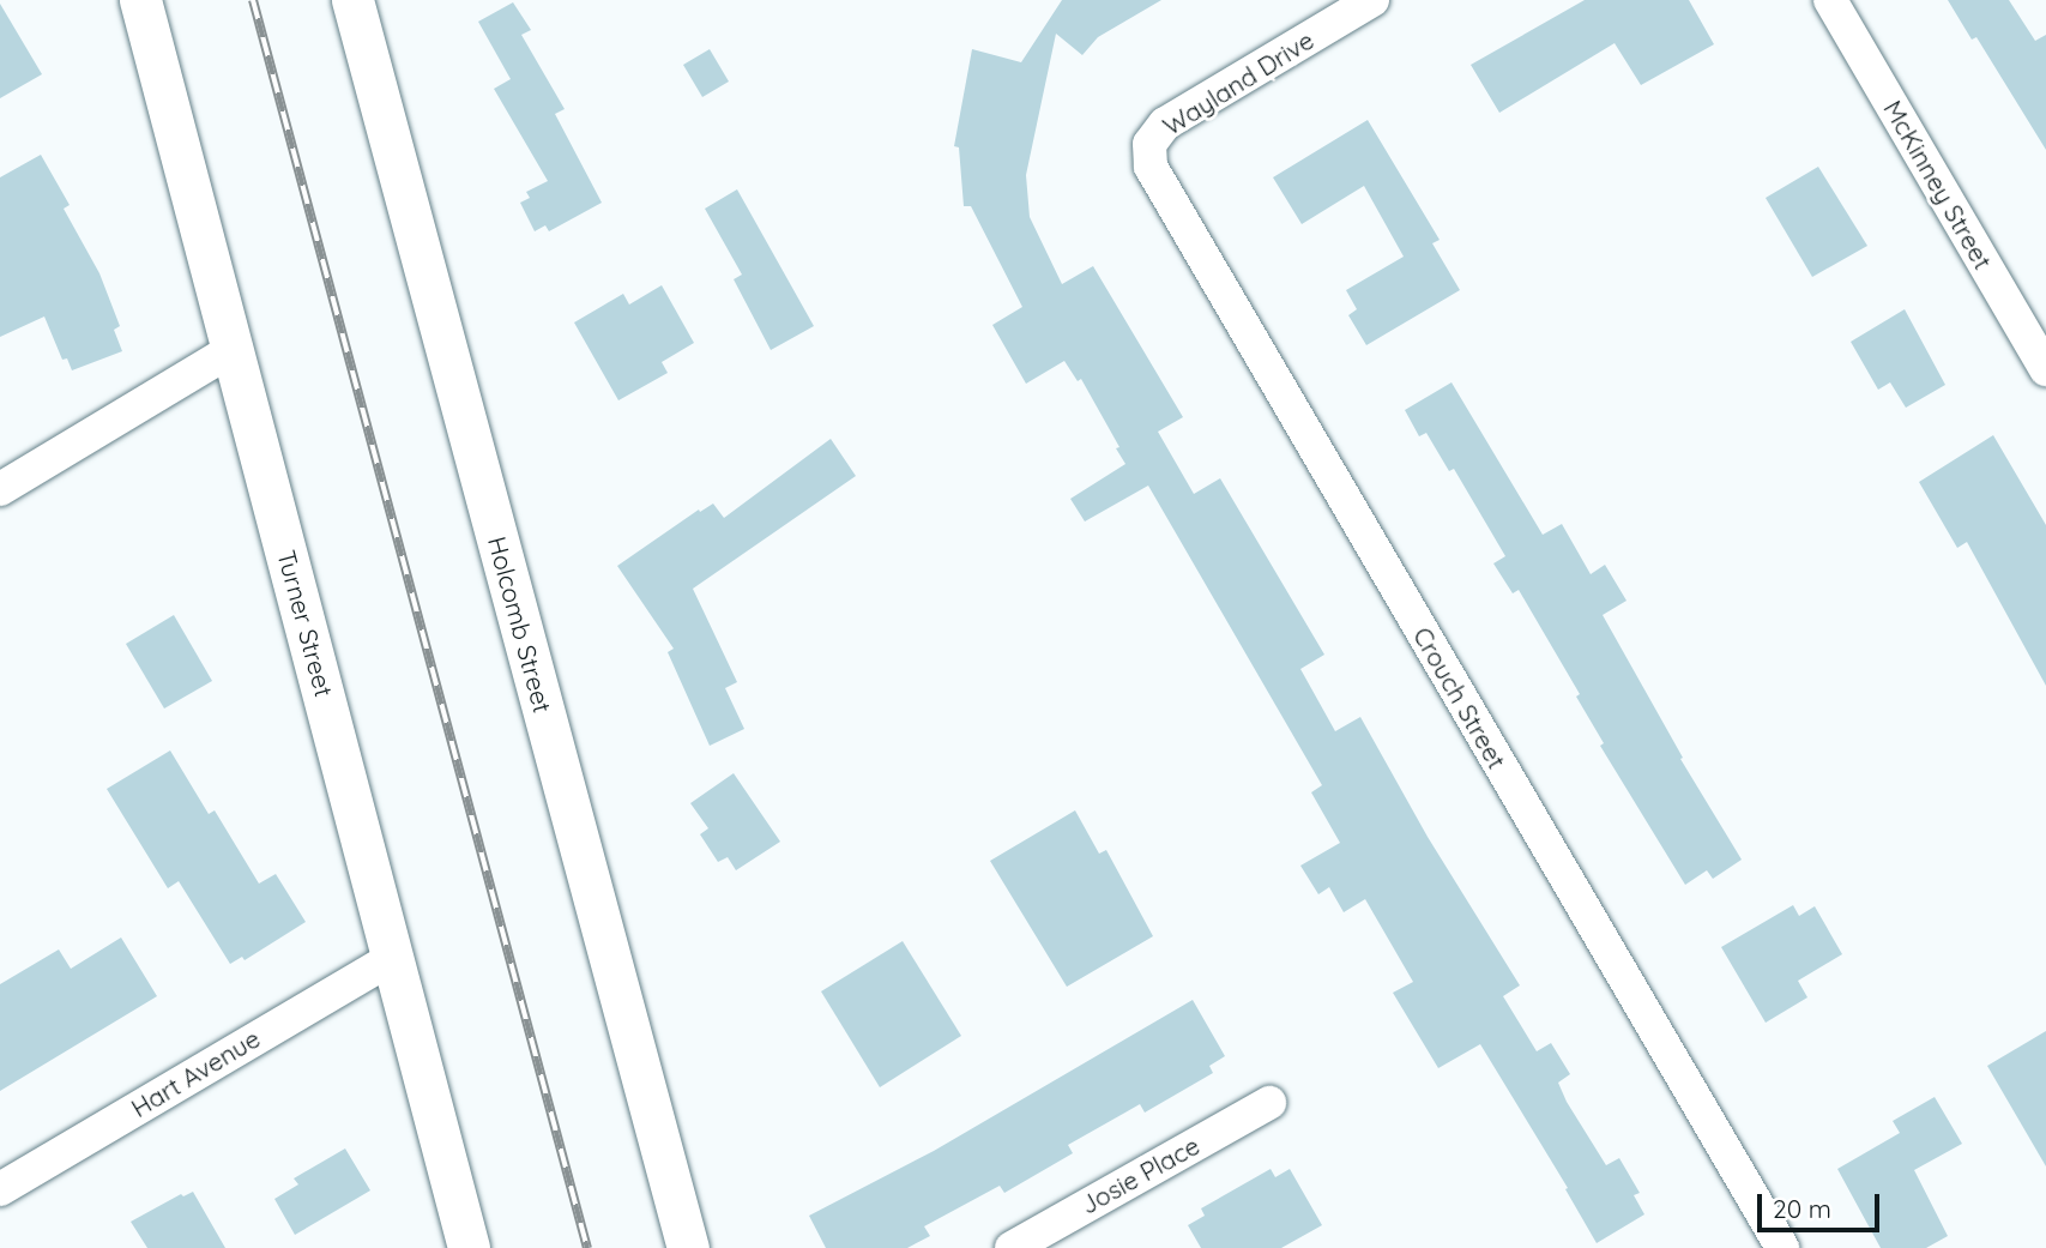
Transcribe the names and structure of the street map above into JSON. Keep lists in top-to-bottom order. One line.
{"streets":{"street":["Wayland Drive","McKinney Street","Turner Street","Holcomb Street","Crouch Street","Hart Avenue","Josie Place"]},"crossings":[["Wayland Drive","Crouch Street"],["Turner Street","Hart Avenue"]],"scale_bar":"20 m"}
